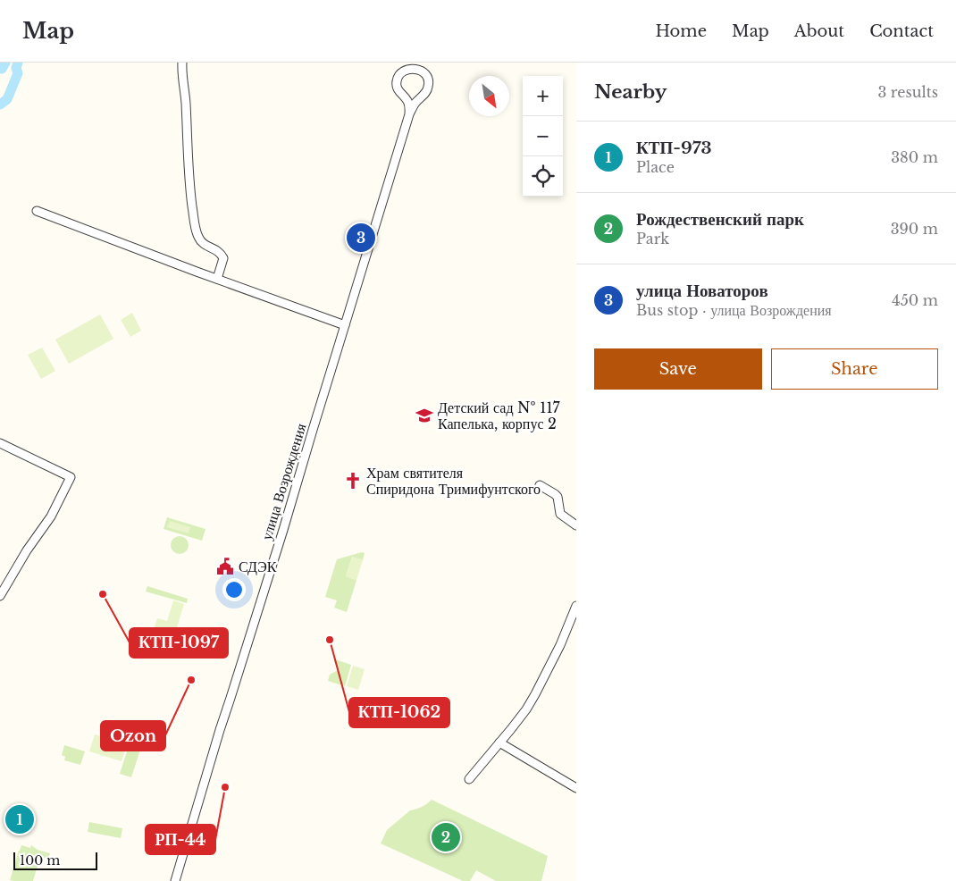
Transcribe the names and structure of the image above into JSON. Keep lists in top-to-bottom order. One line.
{"streets":{"street":["улица Возрождения"]},"places":{"school or university":["Детский сад № 117 Капелька, корпус 2"],"church":["Храм святителя Спиридона Тримифунтского"],"public building":["СДЭК"],"other":["КТП-1097","КТП-1062","Ozon","РП-44"]},"scale_bar":"100 m","north":"bottom right","page":{"header":"Map","nav":["Home","Map","About","Contact"],"heading":["Nearby","3 results"],"map_buttons":["+","−"],"list":[{"mark":"1","name":"КТП-973","note":"Place","value":"380 m"},{"mark":"2","name":"Рождественский парк","note":"Park","value":"390 m"},{"mark":"3","name":"улица Новаторов","note":"Bus stop · улица Возрождения","value":"450 m"}],"pins":["3","1","2"],"buttons":["Save","Share"],"scale":"100 m"}}
